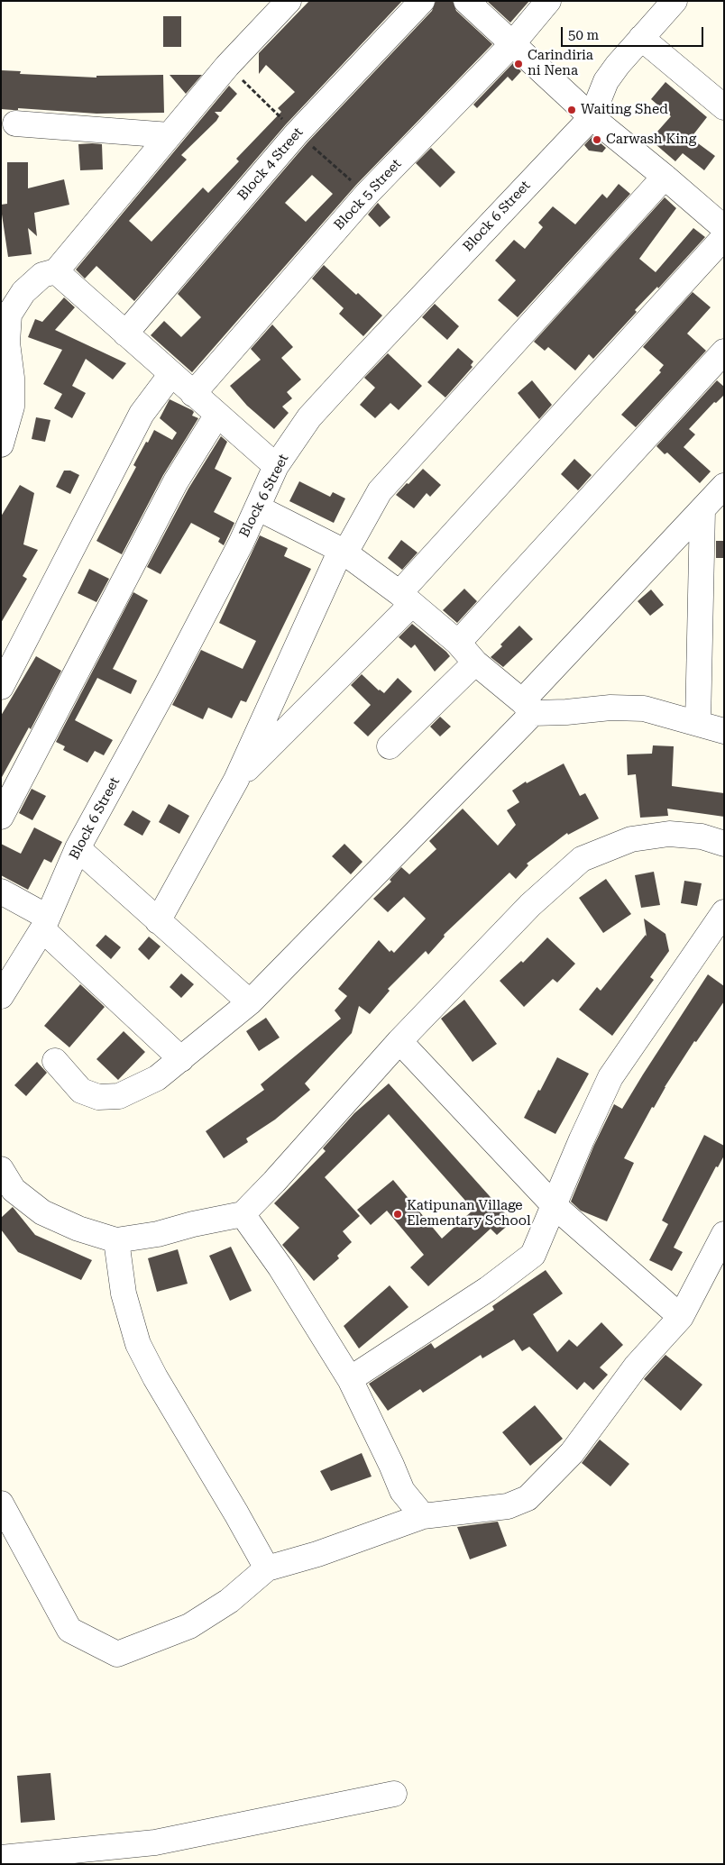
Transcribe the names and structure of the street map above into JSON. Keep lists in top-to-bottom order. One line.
{"streets":{"street":["Block 4 Street","Block 5 Street","Block 6 Street"]},"places":["Carindiria ni Nena","Waiting Shed","Carwash King","Katipunan Village Elementary School"],"scale_bar":"50 m"}
